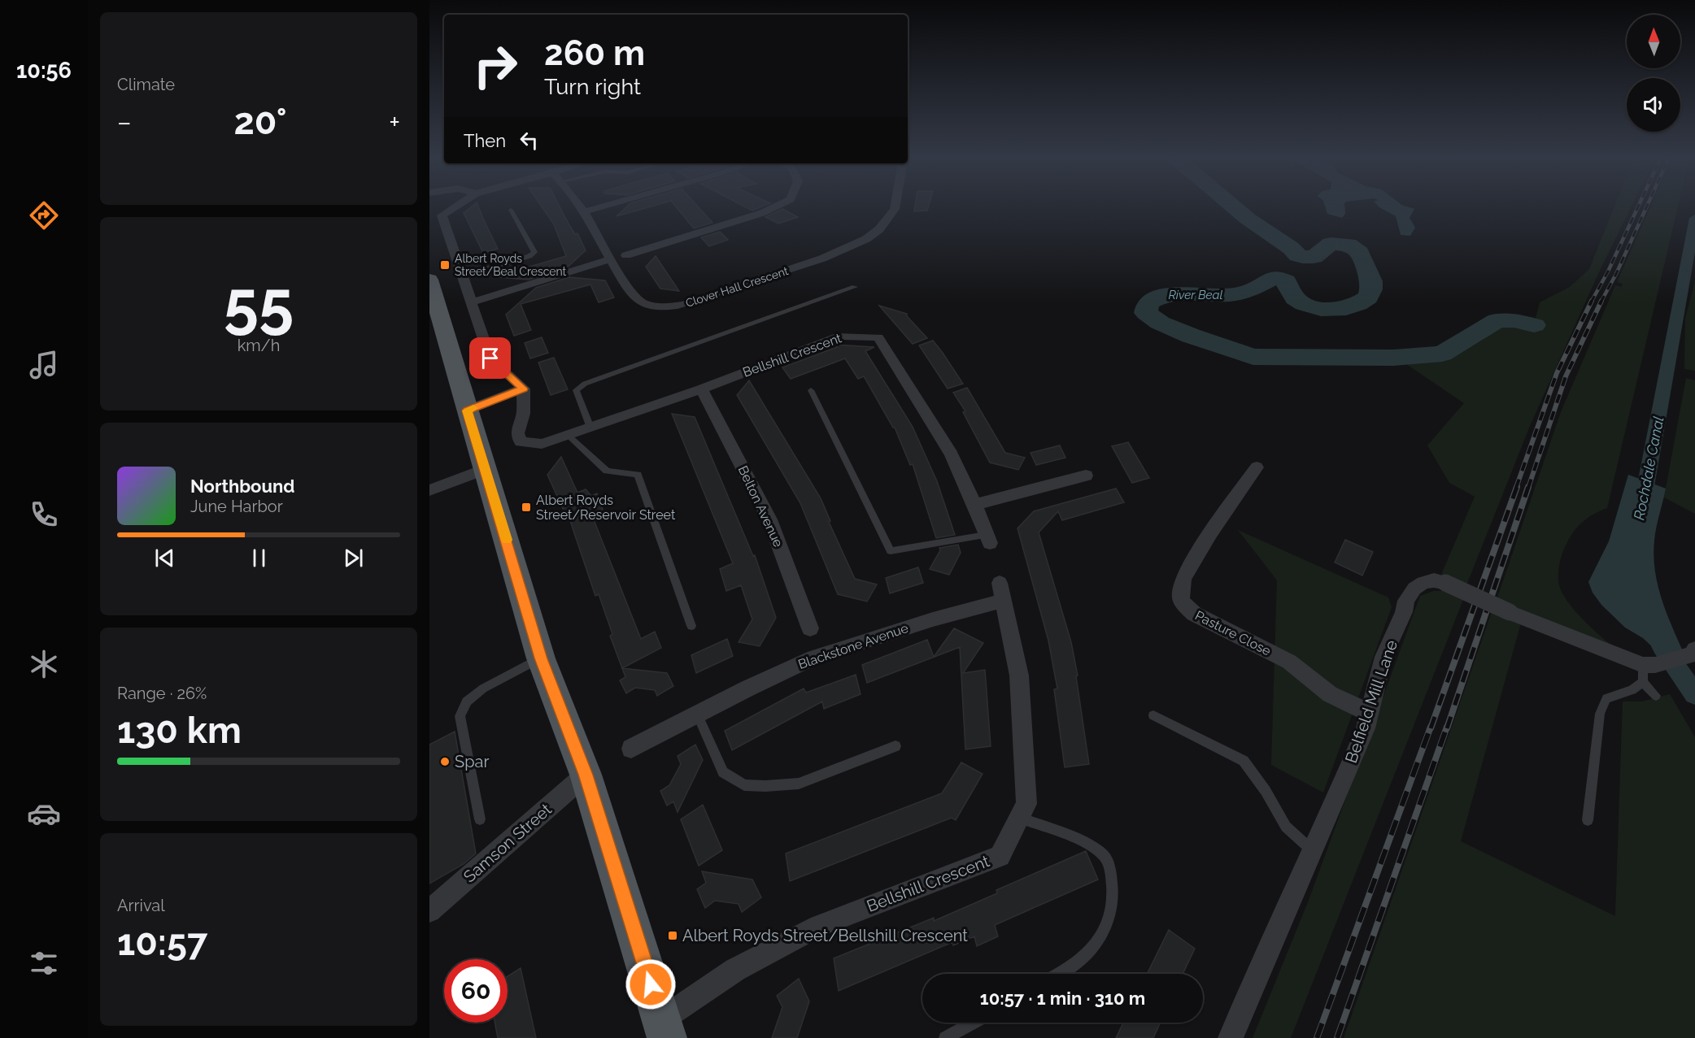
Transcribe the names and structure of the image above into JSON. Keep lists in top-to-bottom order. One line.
{"streets":{"street":["Clover Hall Crescent","Bellshill Crescent","Belton Avenue","Pasture Close","Blackstone Avenue","Belfield Mill Lane","Samson Street"]},"crossings":[["Bellshill Crescent","Belton Avenue"],["Bellshill Crescent","Blackstone Avenue"],["Pasture Close","Belfield Mill Lane"]],"water":["River Beal","Rochdale Canal"],"places":{"transit":["Albert Royds Street/Beal Crescent","Albert Royds Street/Reservoir Street","Albert Royds Street/Bellshill Crescent"],"other":["Spar"]},"north":"top","page":{"tabs":"10:56","tile":["Climate",["55","km/h"],["Range · 26%","130 km"],["Arrival","10:57"]],"turn":["260 m","Turn right"],"heat":["−","20°","+"],"then":"Then","song":["Northbound","June Harbor"],"limit":"60","trip":"10:57 · 1 min · 310 m"}}
